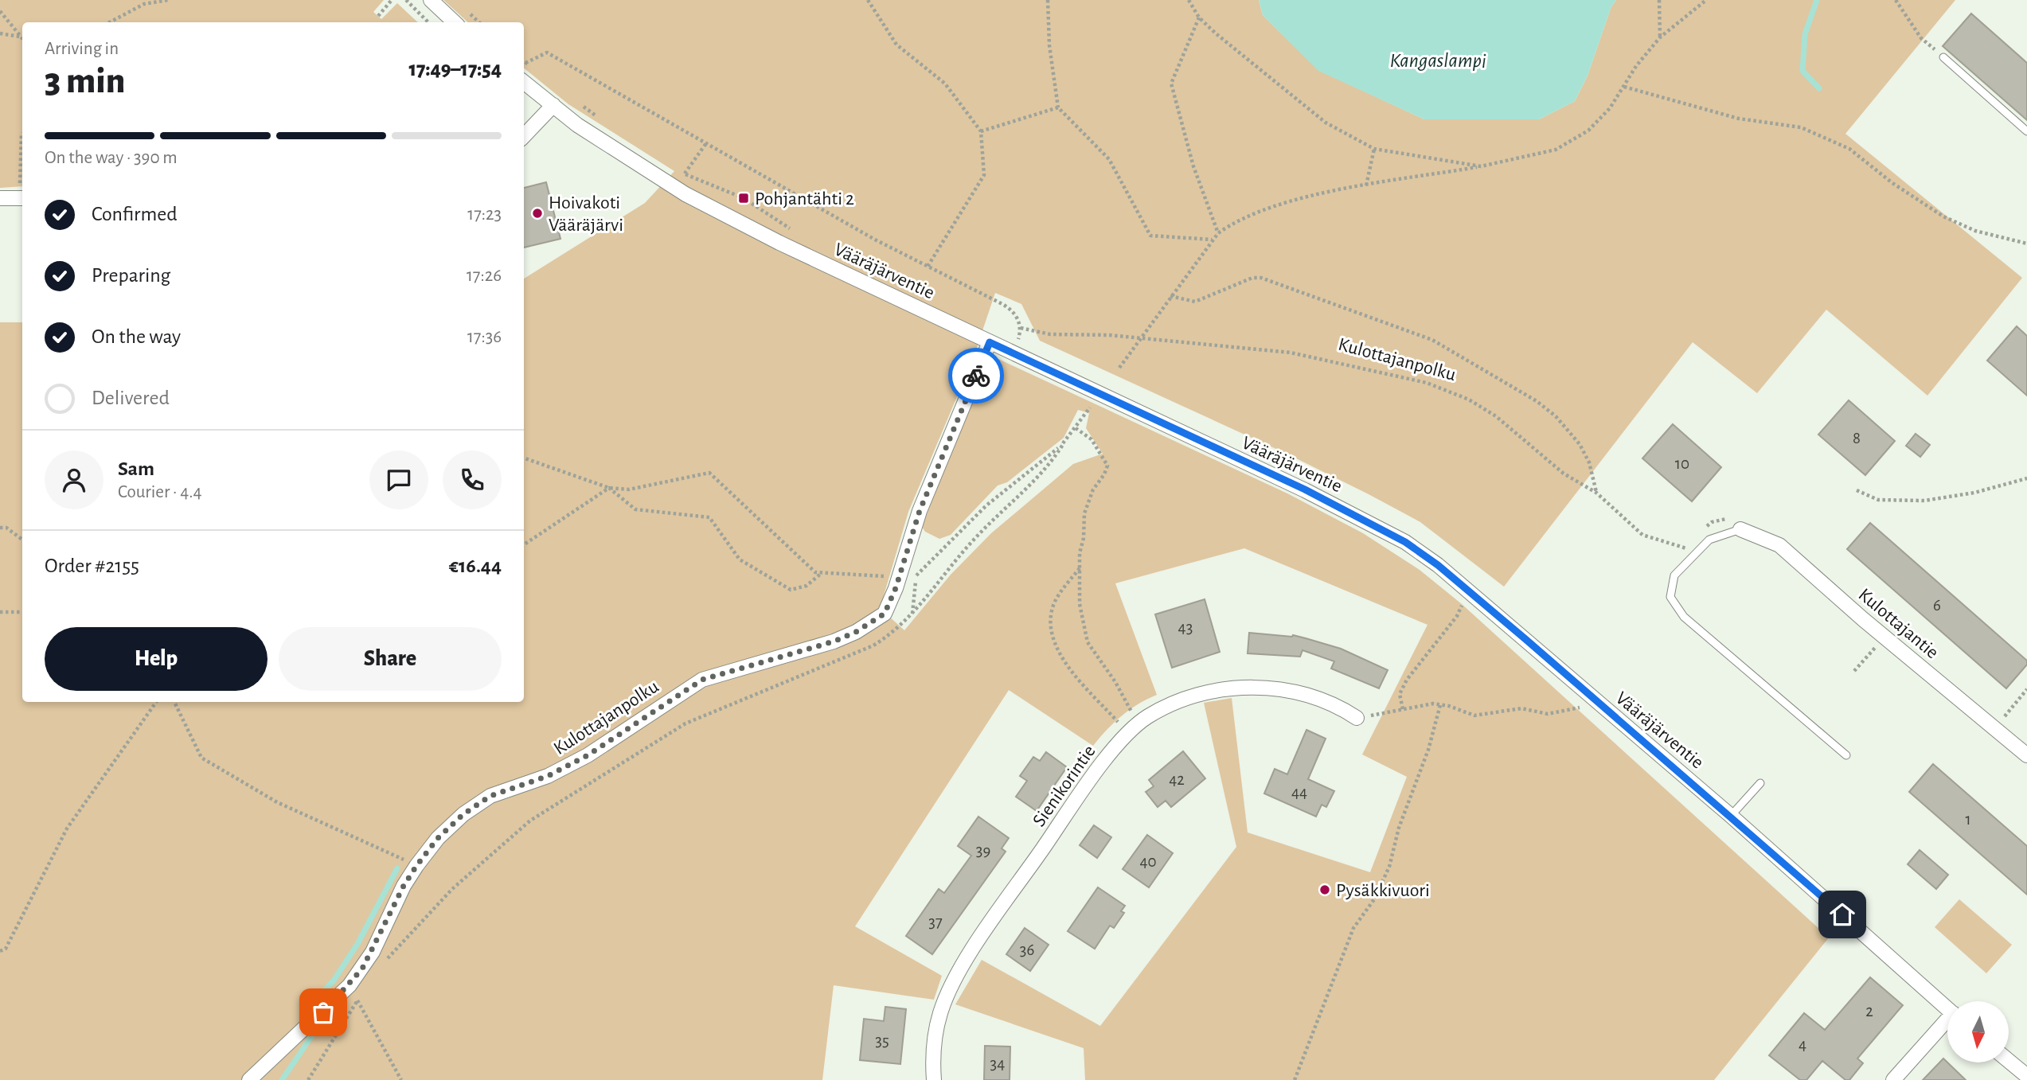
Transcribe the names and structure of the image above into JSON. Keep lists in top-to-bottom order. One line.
{"streets":{"street":["Vääräjärventie","Kulottajanpolku","Kulottajantie","Sienikorintie"]},"crossings":[["Vääräjärventie","Kulottajanpolku"]],"water":["Kangaslampi"],"places":{"transit":["Pohjantähti 2"],"other":["Hoivakoti Vääräjärvi","Pysäkkivuori"]},"house_numbers":["8","10","6","43","42","44","1","39","40","37","36","2","35","4","34"],"north":"bottom","page":{"heading":["3 min","Arriving in","17:49–17:54"],"panel":["Sam","Courier · 4.4","Order #2155","€16.44"],"bar":"On the way · 390 m","list":[["Confirmed","17:23"],["Preparing","17:26"],["On the way","17:36"],"Delivered"],"buttons":["Help","Share"]}}
